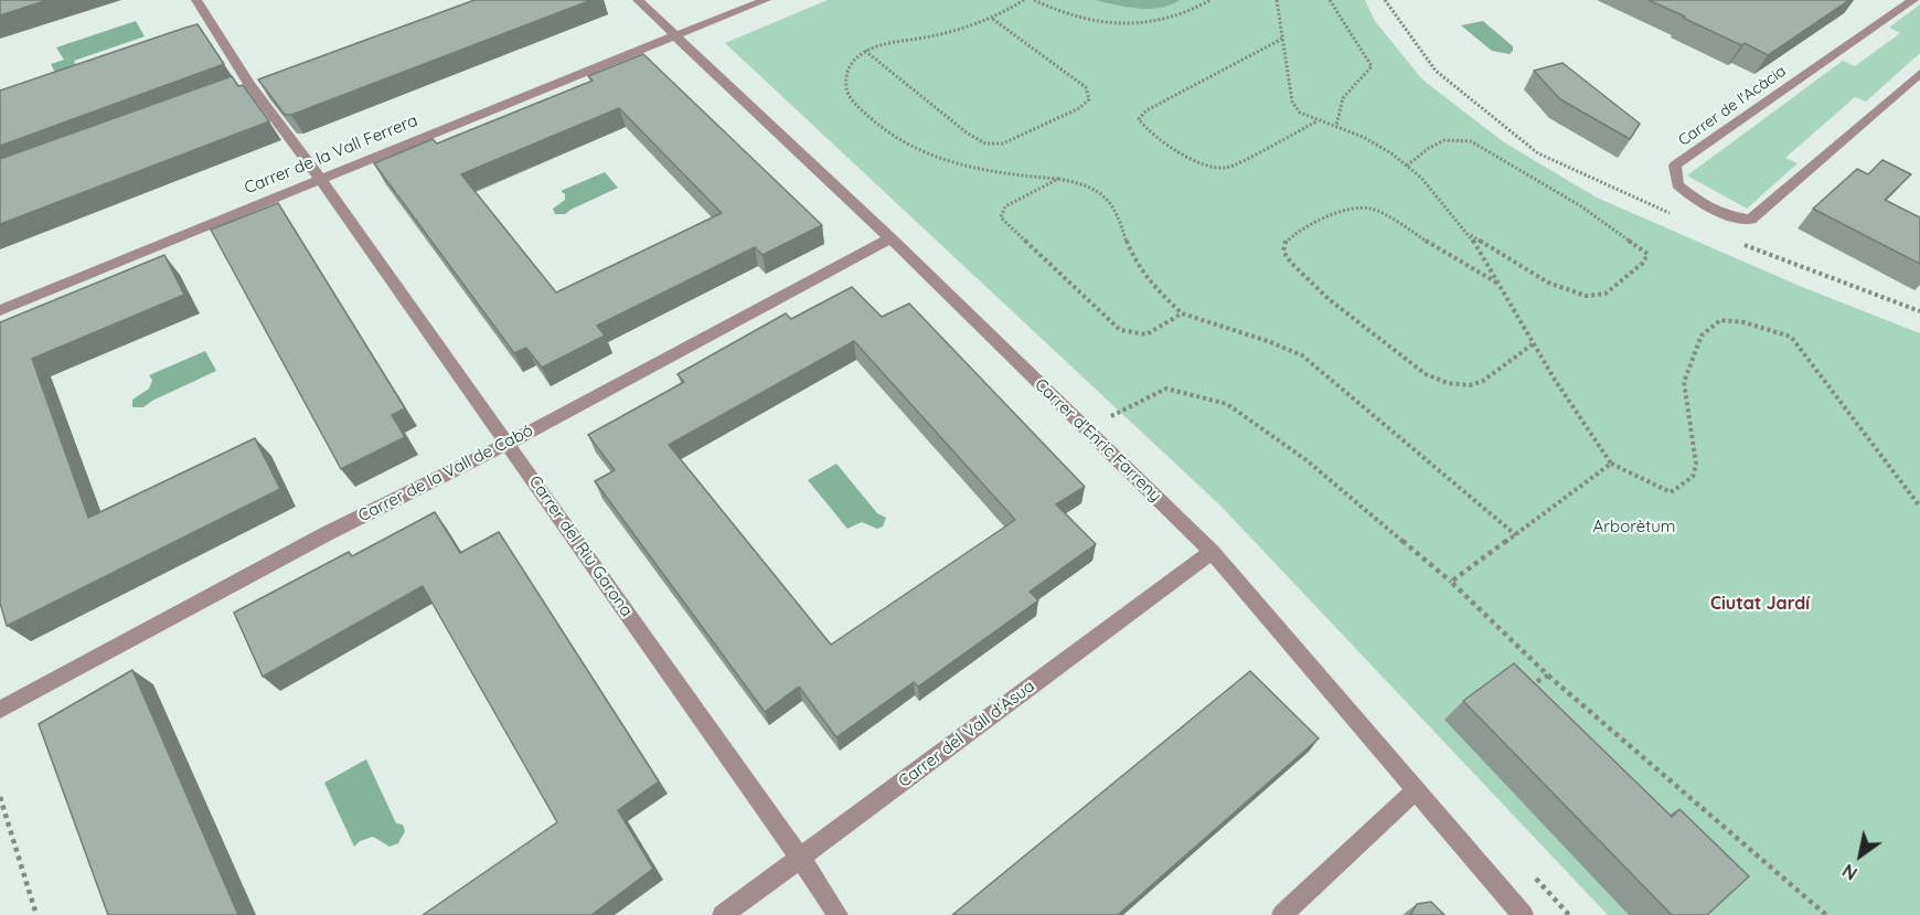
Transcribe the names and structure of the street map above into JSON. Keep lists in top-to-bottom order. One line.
{"streets":{"street":["Carrer de l'Acàcia","Carrer de la Vall Ferrera","Carrer d'Enric Farreny","Carrer de la Vall de Cabó","Carrer del Riu Garona","Carrer del Vall d'Asua"]},"crossings":[["Carrer de la Vall Ferrera","Carrer d'Enric Farreny"],["Carrer de la Vall Ferrera","Carrer del Riu Garona"],["Carrer d'Enric Farreny","Carrer de la Vall de Cabó"],["Carrer d'Enric Farreny","Carrer del Vall d'Asua"],["Carrer de la Vall de Cabó","Carrer del Riu Garona"],["Carrer del Riu Garona","Carrer del Vall d'Asua"]],"districts":["Ciutat Jardí"],"parks":["Arborètum"],"north":"bottom left"}
